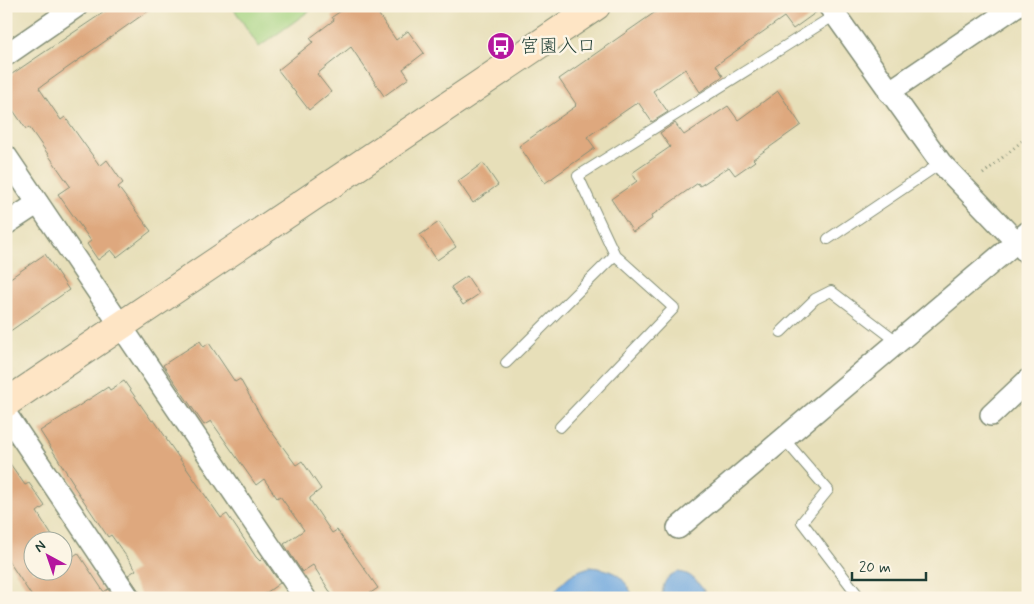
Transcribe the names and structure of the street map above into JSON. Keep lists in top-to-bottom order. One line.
{"places":{"bus stop":["宮園入口"]},"scale_bar":"20 m","north":"top left"}
